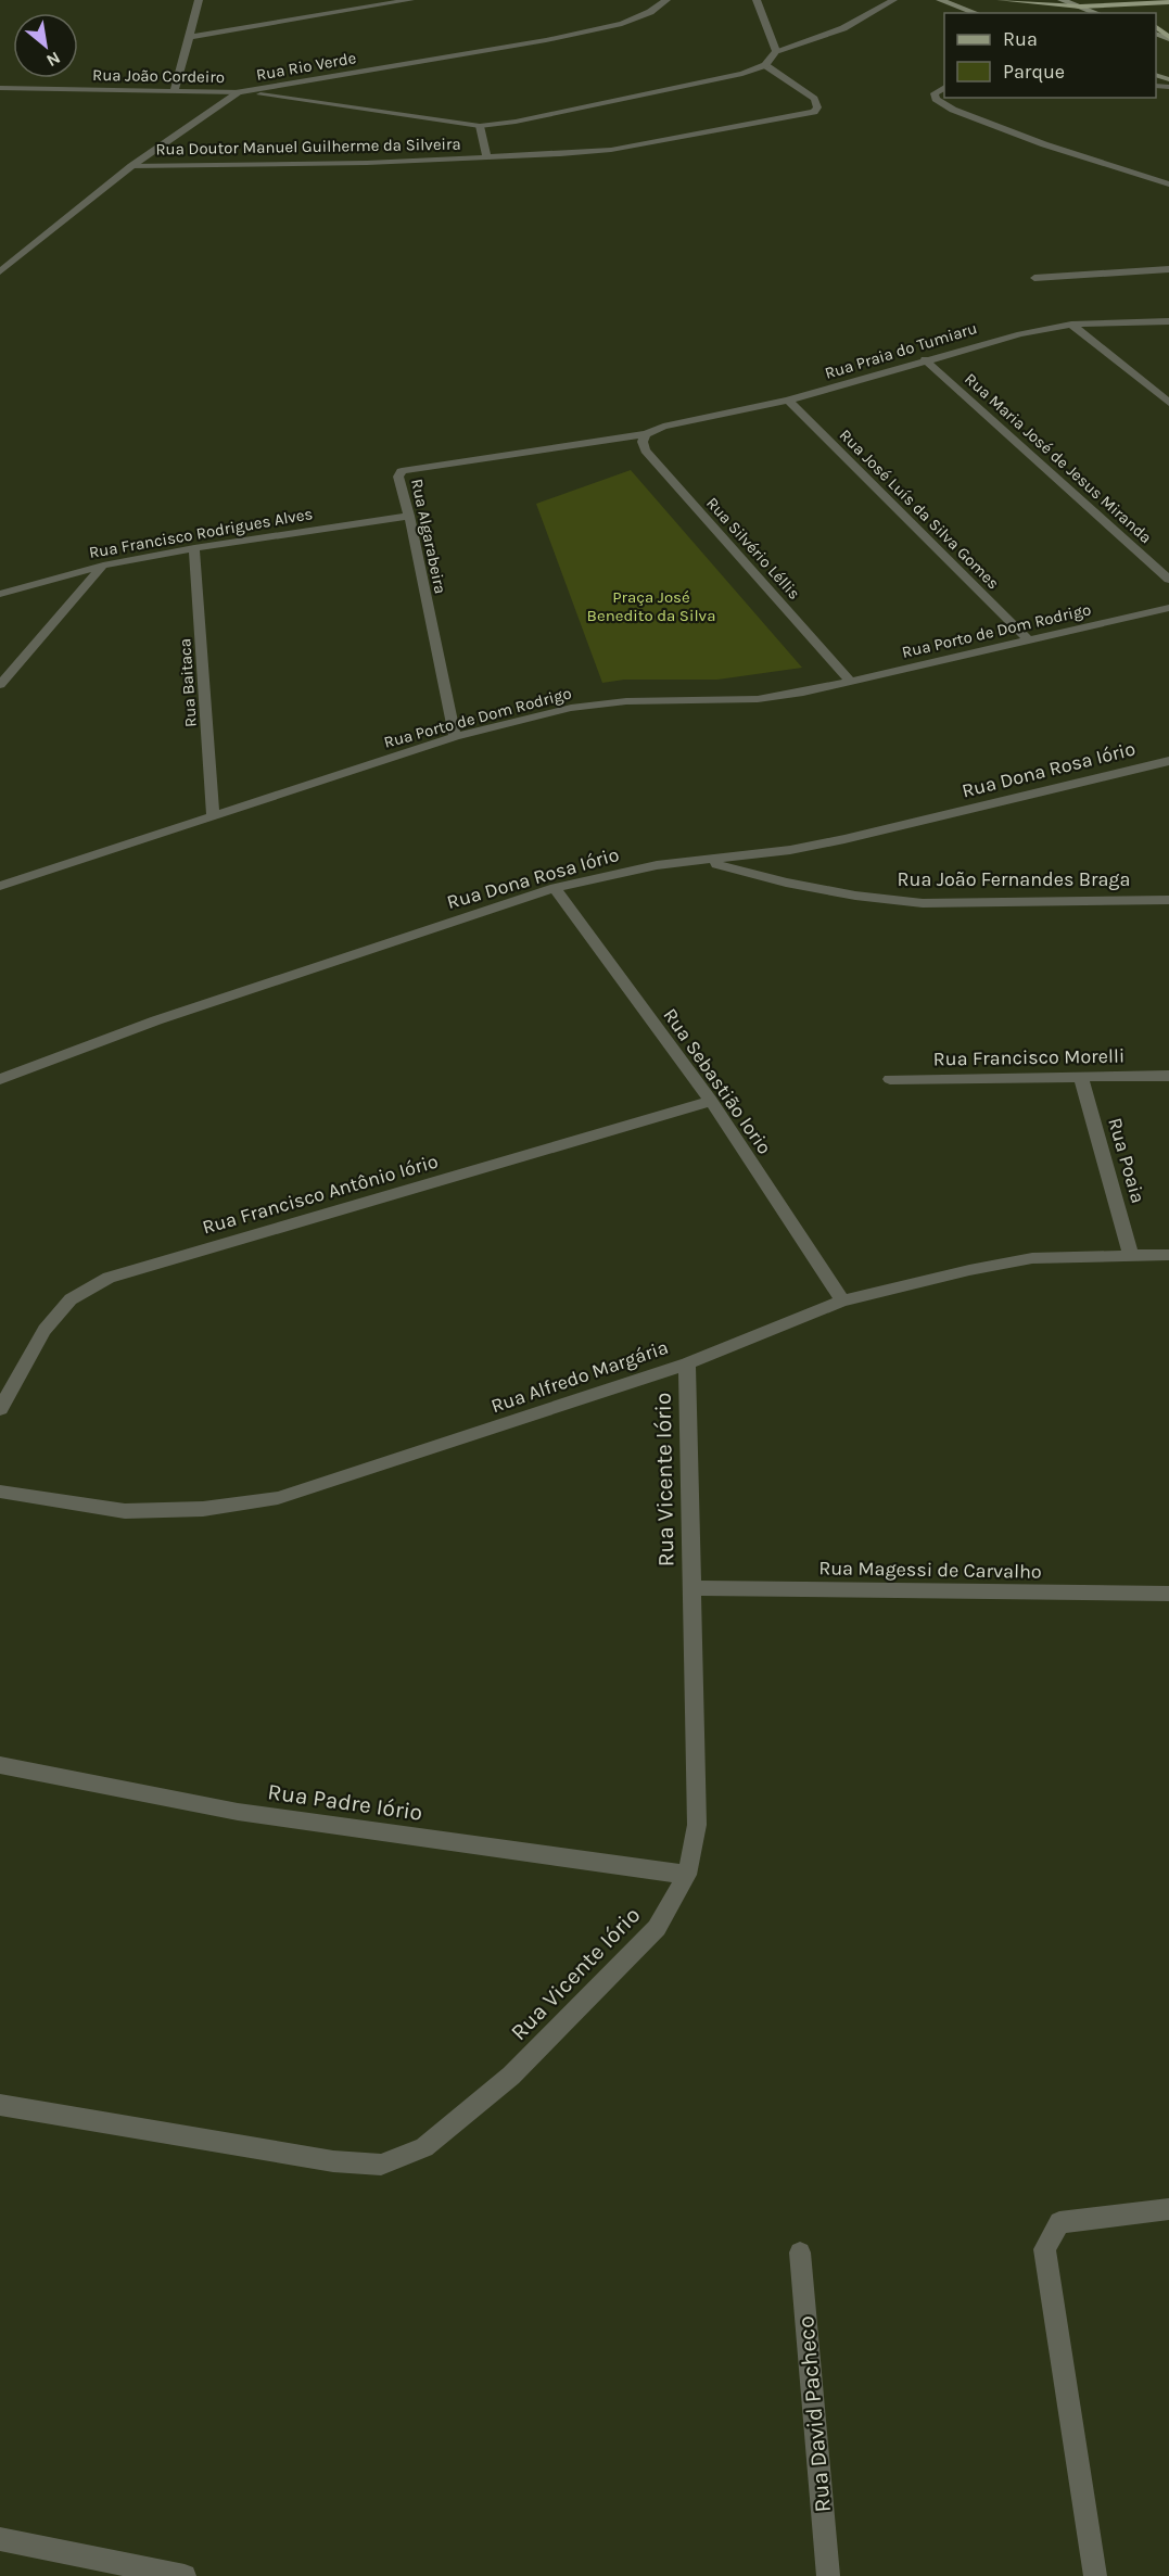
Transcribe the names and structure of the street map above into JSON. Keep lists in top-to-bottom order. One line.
{"streets":{"street":["Rua Rio Verde","Rua João Cordeiro","Rua Doutor Manuel Guilherme da Silveira","Rua Praia do Tumiaru","Rua Maria José de Jesus Miranda","Rua José Luís da Silva Gomes","Rua Francisco Rodrigues Alves","Rua Algarabeira","Rua Silvério Léllis","Rua Porto de Dom Rodrigo","Rua Baitaca","Rua Dona Rosa Iório","Rua João Fernandes Braga","Rua Francisco Morelli","Rua Sebastião Iorio","Rua Poaia","Rua Francisco Antônio Iório","Rua Alfredo Margária","Rua Vicente Iório","Rua Magessi de Carvalho","Rua Padre Iório","Rua David Pacheco"]},"crossings":[["Rua Rio Verde","Rua João Cordeiro"],["Rua Rio Verde","Rua Doutor Manuel Guilherme da Silveira"],["Rua Praia do Tumiaru","Rua Maria José de Jesus Miranda"],["Rua Praia do Tumiaru","Rua José Luís da Silva Gomes"],["Rua Praia do Tumiaru","Rua Algarabeira"],["Rua Praia do Tumiaru","Rua Silvério Léllis"],["Rua José Luís da Silva Gomes","Rua Porto de Dom Rodrigo"],["Rua Francisco Rodrigues Alves","Rua Algarabeira"],["Rua Francisco Rodrigues Alves","Rua Baitaca"],["Rua Algarabeira","Rua Silvério Léllis"],["Rua Algarabeira","Rua Porto de Dom Rodrigo"],["Rua Silvério Léllis","Rua Porto de Dom Rodrigo"],["Rua Porto de Dom Rodrigo","Rua Baitaca"],["Rua Dona Rosa Iório","Rua João Fernandes Braga"],["Rua Dona Rosa Iório","Rua Sebastião Iorio"],["Rua Francisco Morelli","Rua Poaia"],["Rua Sebastião Iorio","Rua Francisco Antônio Iório"],["Rua Sebastião Iorio","Rua Alfredo Margária"],["Rua Poaia","Rua Alfredo Margária"],["Rua Alfredo Margária","Rua Vicente Iório"],["Rua Vicente Iório","Rua Magessi de Carvalho"],["Rua Vicente Iório","Rua Padre Iório"]],"parks":["Praça José Benedito da Silva"],"legend":["Rua","Parque"],"north":"bottom right"}
